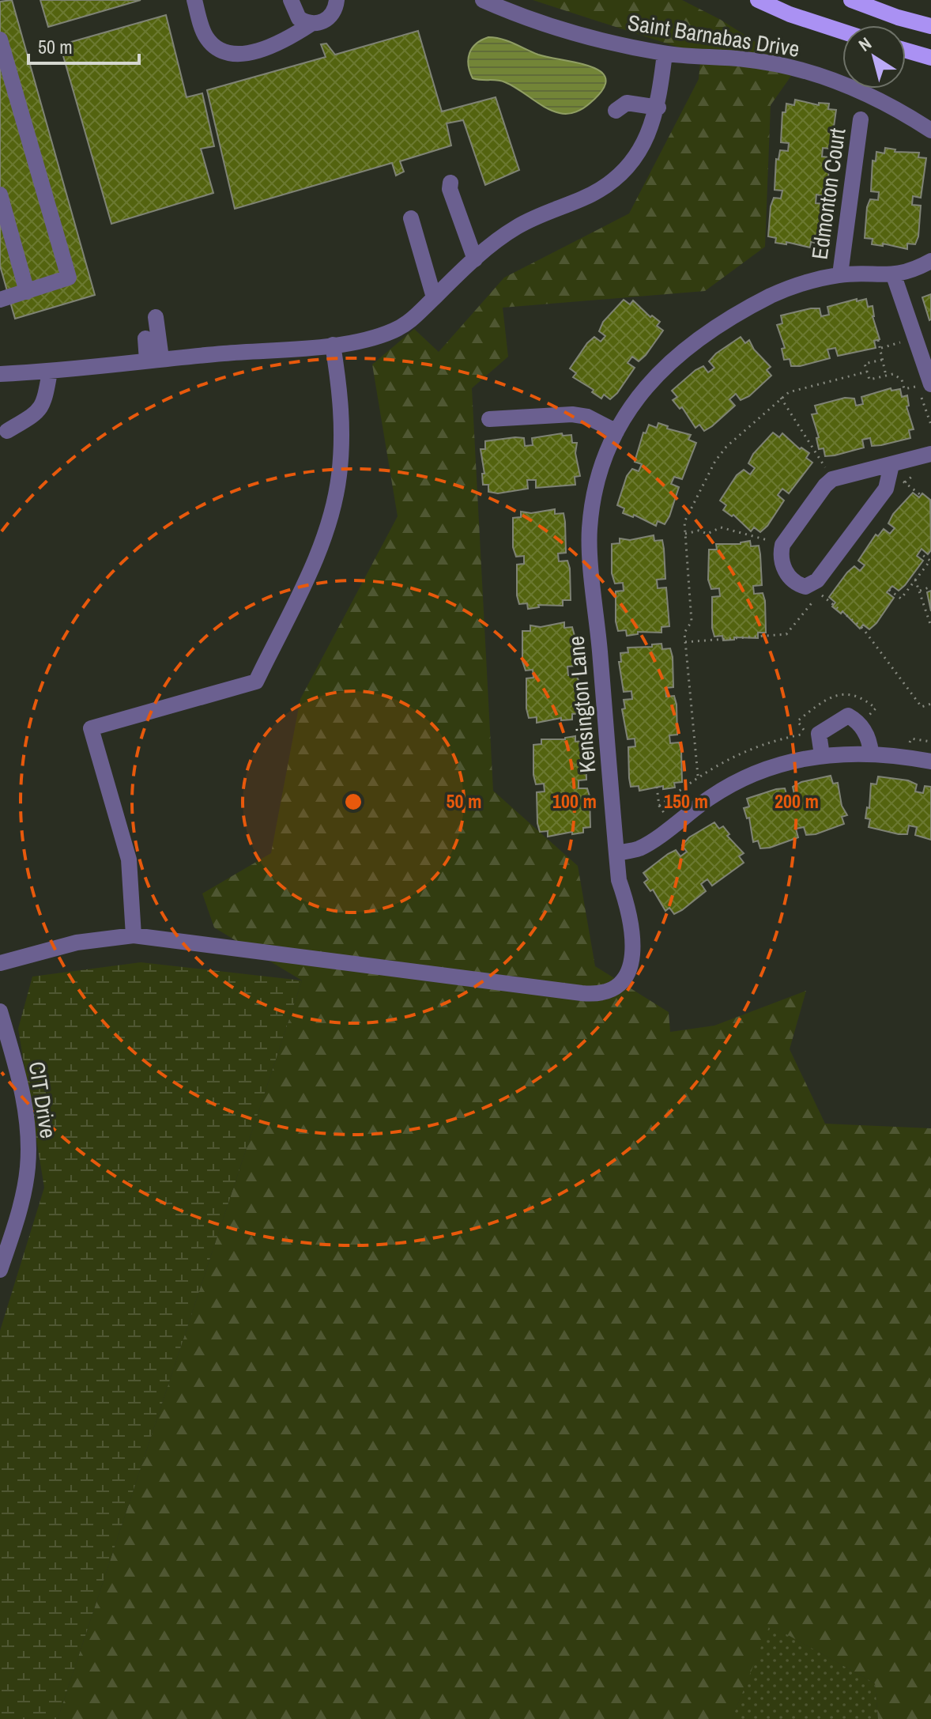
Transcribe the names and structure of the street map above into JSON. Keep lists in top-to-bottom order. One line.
{"streets":{"street":["Saint Barnabas Drive","Edmonton Court","Kensington Lane","CIT Drive"]},"crossings":[["Edmonton Court","Kensington Lane"]],"scale_bar":"50 m","north":"top left","rings":["50 m","100 m","150 m","200 m"]}
